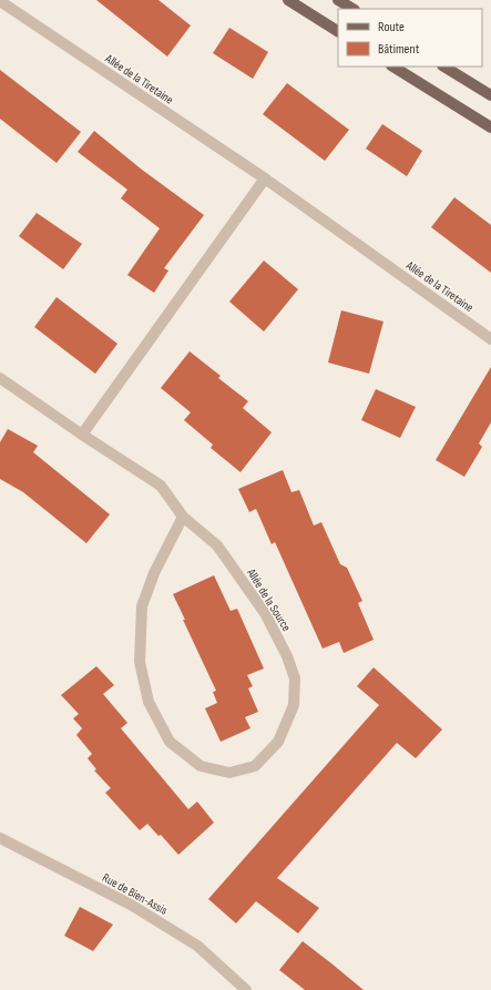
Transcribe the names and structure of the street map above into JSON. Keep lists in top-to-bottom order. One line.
{"streets":{"street":["Allée de la Tiretaine","Allée de la Source","Rue de Bien-Assis"]},"legend":["Route","Bâtiment"]}
